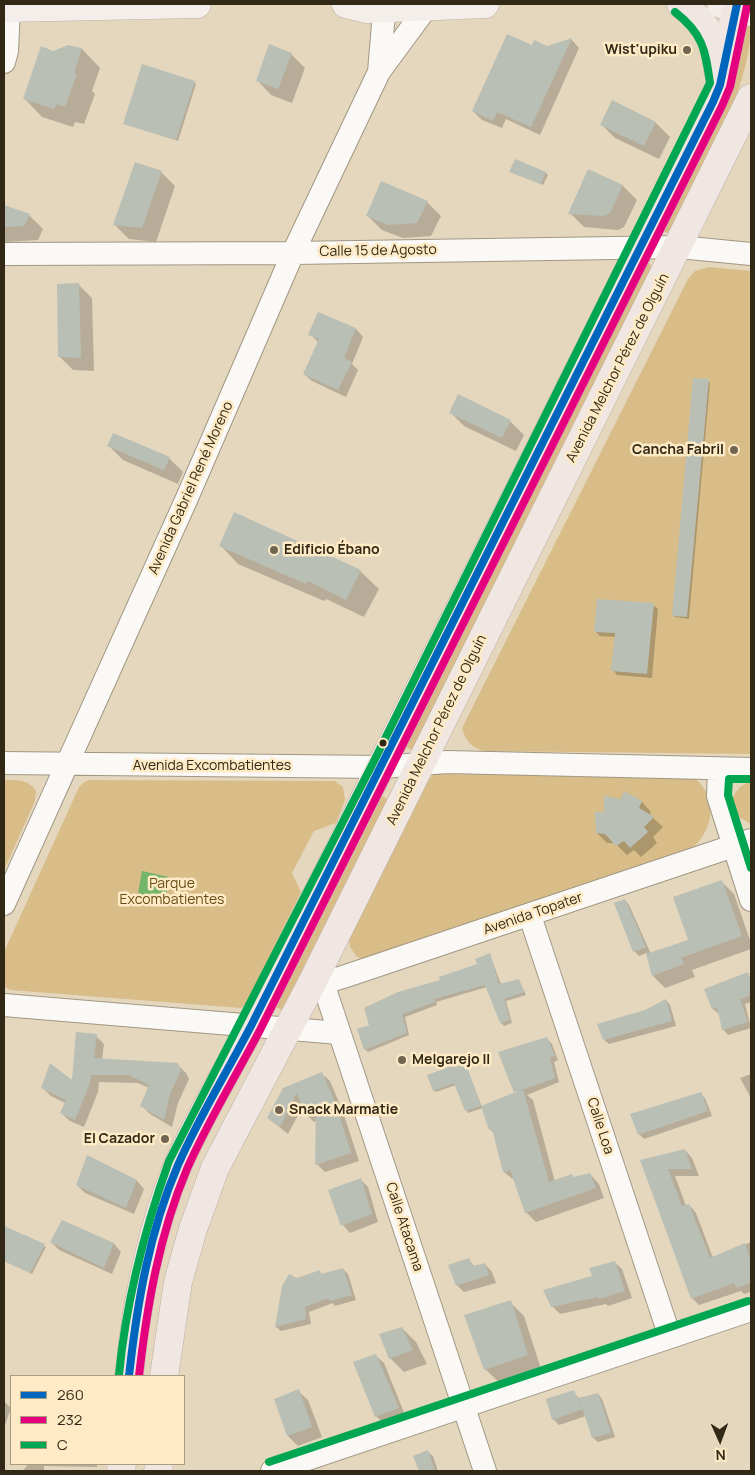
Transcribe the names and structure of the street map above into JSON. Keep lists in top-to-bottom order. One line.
{"streets":{"highway":["Avenida Melchor Pérez de Olguín"],"street":["Calle 15 de Agosto","Avenida Gabriel René Moreno","Avenida Excombatientes","Avenida Topater","Calle Loa","Calle Atacama"]},"crossings":[["Calle 15 de Agosto","Avenida Melchor Pérez de Olguín"],["Calle 15 de Agosto","Avenida Gabriel René Moreno"],["Avenida Melchor Pérez de Olguín","Avenida Excombatientes"],["Avenida Melchor Pérez de Olguín","Avenida Topater"],["Avenida Melchor Pérez de Olguín","Calle Atacama"],["Avenida Gabriel René Moreno","Avenida Excombatientes"],["Avenida Topater","Calle Loa"],["Avenida Topater","Calle Atacama"]],"parks":["Parque Excombatientes"],"places":["Wist'upiku","Cancha Fabril","Edificio Ébano","Melgarejo II","Snack Marmatie","El Cazador"],"lines":["transit line 260","transit line 232","transit line C"],"legend":["260","232","C"],"north":"bottom"}
